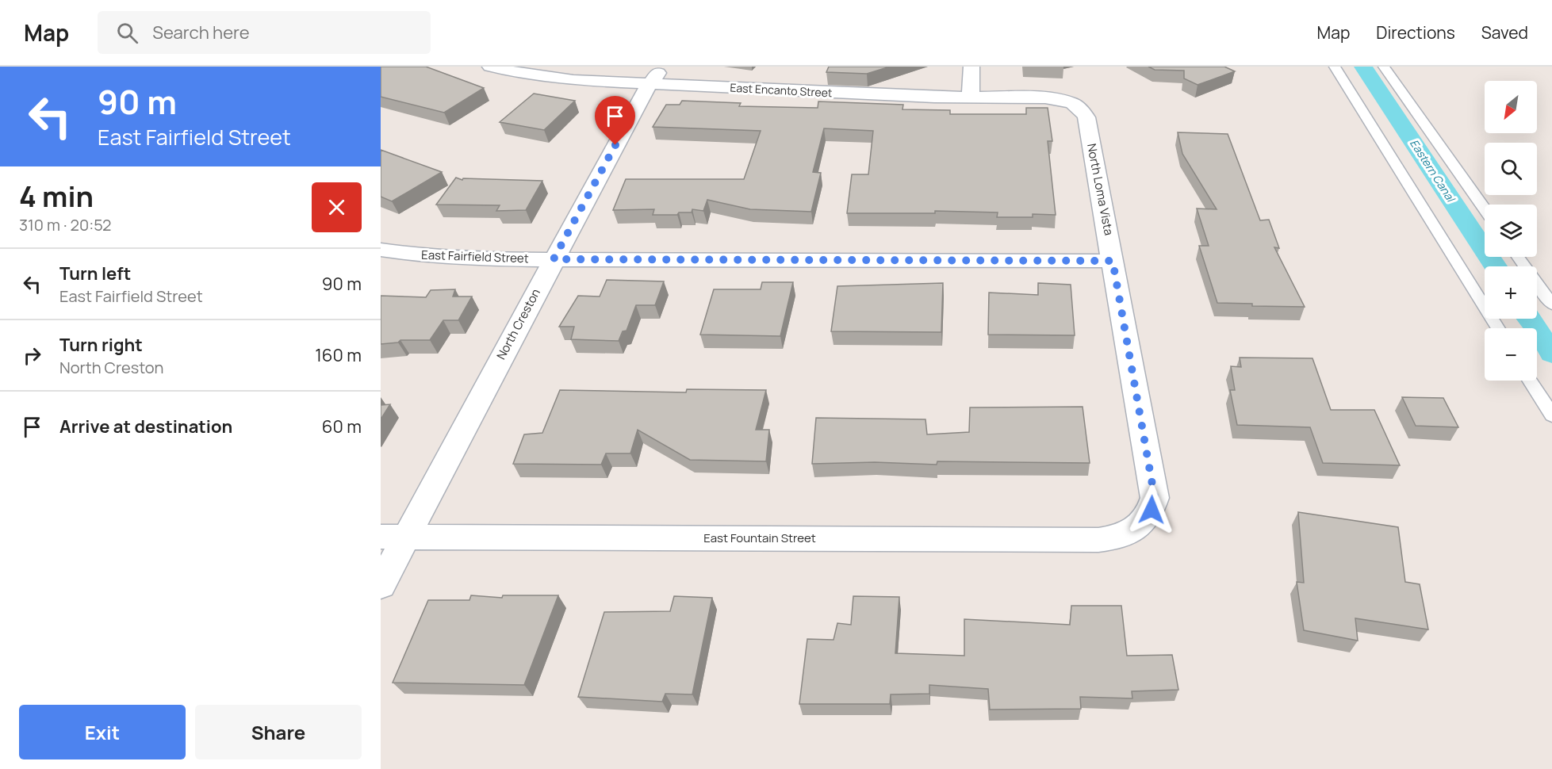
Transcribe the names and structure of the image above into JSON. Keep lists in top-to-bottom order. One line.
{"streets":{"street":["East Encanto Street","North Loma Vista","East Fairfield Street","North Creston","East Fountain Street"]},"crossings":[["East Encanto Street","North Loma Vista"],["East Encanto Street","North Creston"],["North Loma Vista","East Fairfield Street"],["North Loma Vista","East Fountain Street"],["East Fairfield Street","North Creston"],["North Creston","East Fountain Street"]],"water":["Eastern Canal"],"north":"bottom left","page":{"header":"Map","search":"Search here","nav":["Map","Directions","Saved"],"turn":["90 m","East Fairfield Street"],"map_buttons":["+","−"],"heading":["4 min","310 m · 20:52"],"list":[{"name":"Turn left","note":"East Fairfield Street","value":"90 m"},{"name":"Turn right","note":"North Creston","value":"160 m"},{"name":"Arrive at destination","value":"60 m"}],"buttons":["Exit","Share"]}}
